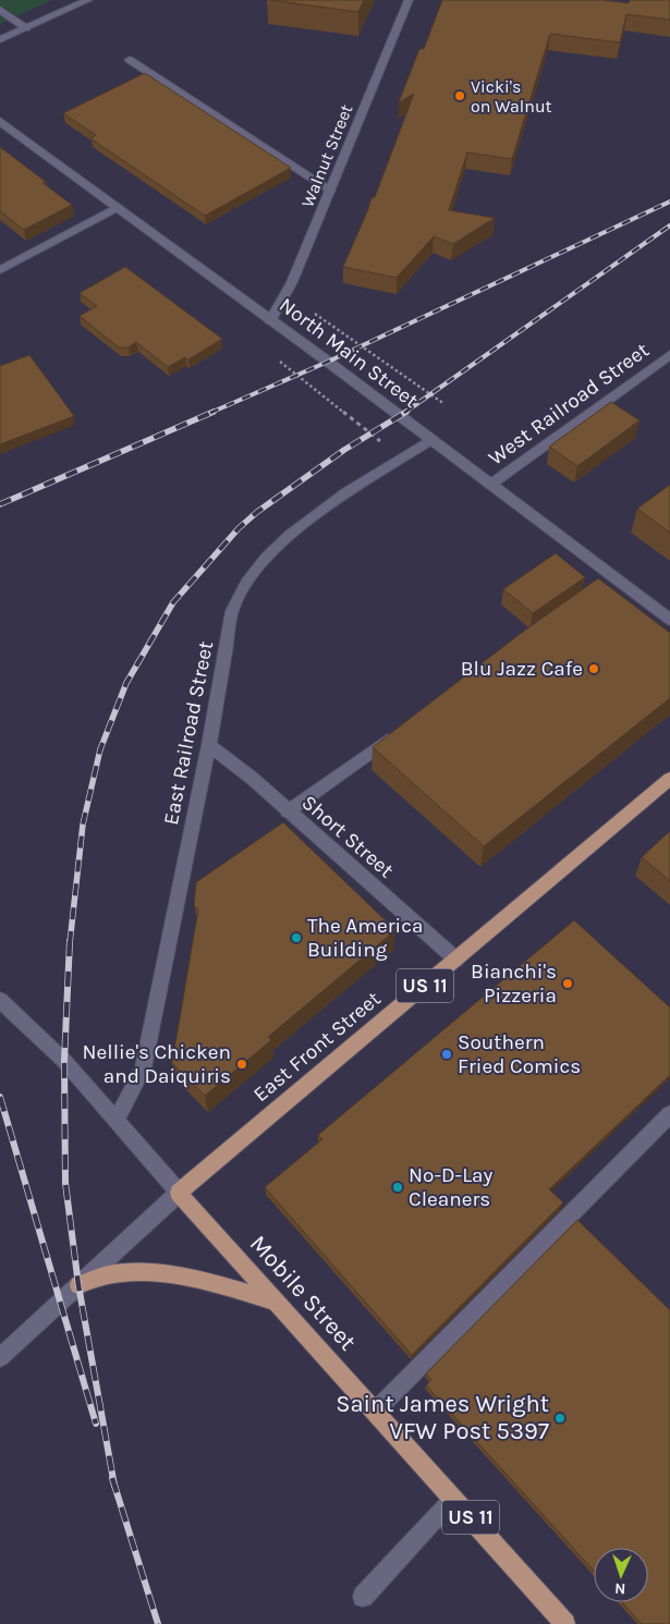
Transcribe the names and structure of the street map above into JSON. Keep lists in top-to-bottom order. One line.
{"streets":{"main road":["US 11","East Front Street","Mobile Street"],"street":["Walnut Street","North Main Street","West Railroad Street","East Railroad Street","Short Street"]},"crossings":[["Walnut Street","North Main Street"],["North Main Street","West Railroad Street"],["North Main Street","East Railroad Street"],["East Railroad Street","Short Street"],["East Railroad Street","Mobile Street"],["Short Street","East Front Street"],["East Front Street","Mobile Street"]],"places":["Vicki's on Walnut","Blu Jazz Cafe","The America Building","Bianchi's Pizzeria","Southern Fried Comics","Nellie's Chicken and Daiquiris","No-D-Lay Cleaners","Saint James Wright VFW Post 5397"],"north":"bottom"}
